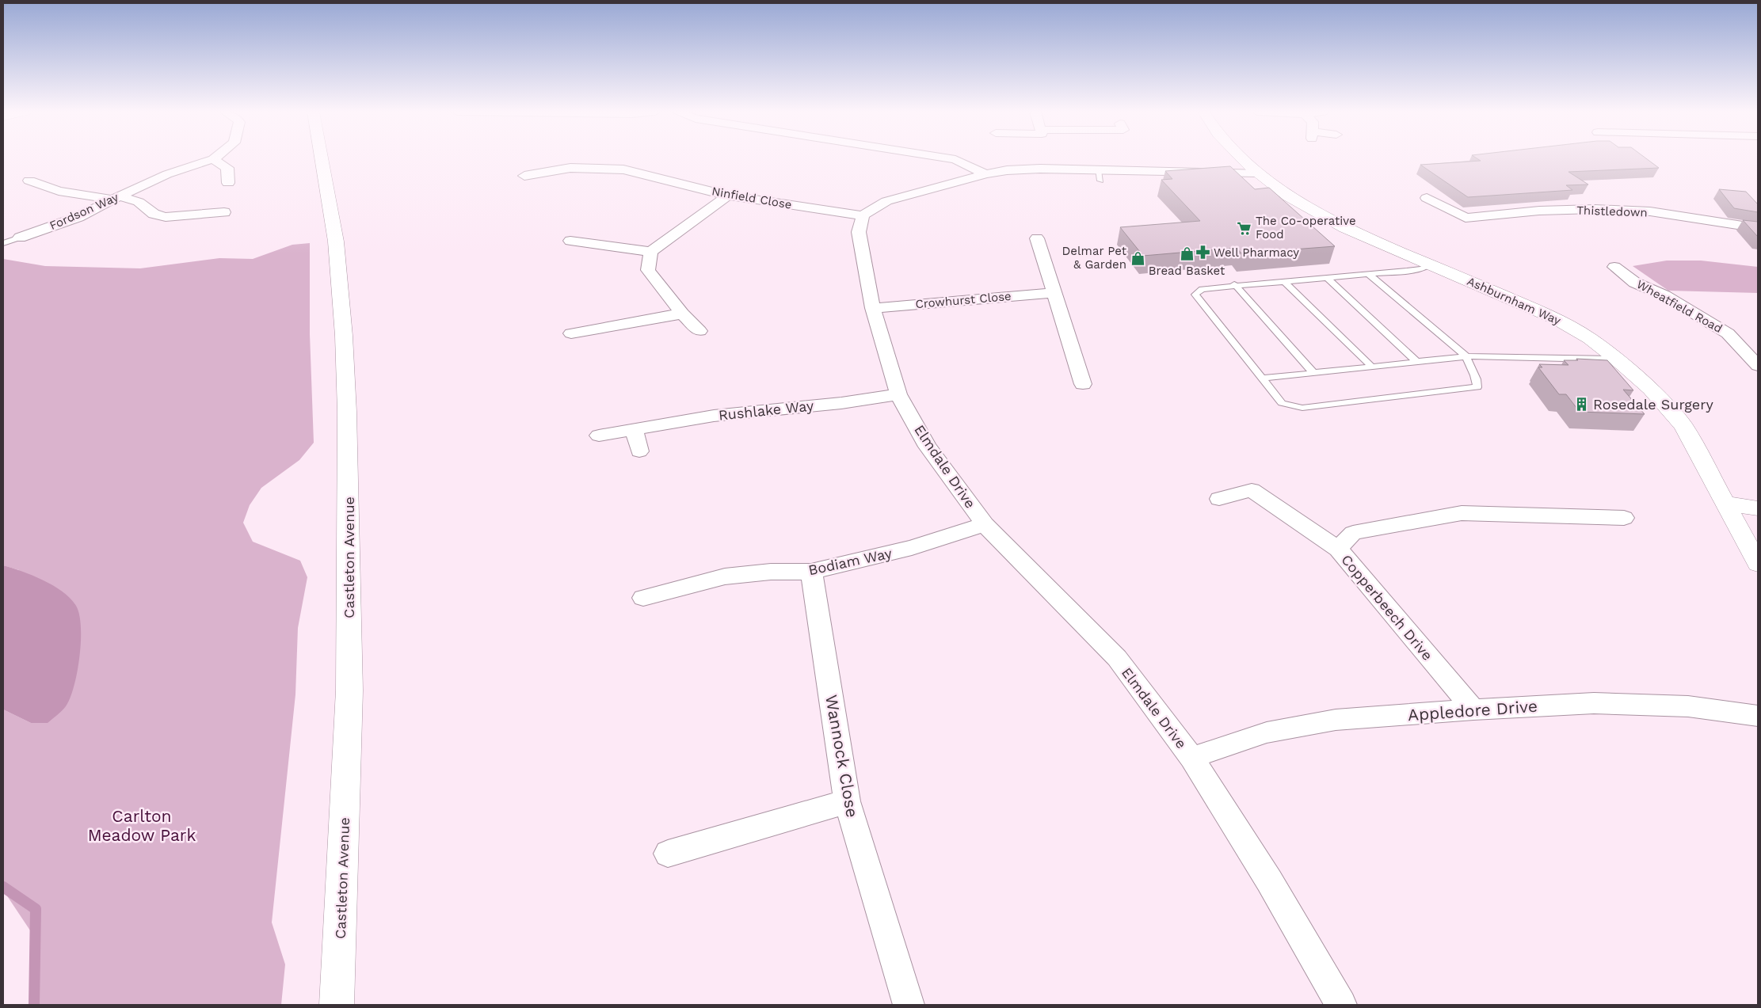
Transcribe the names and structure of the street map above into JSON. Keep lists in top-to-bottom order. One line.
{"streets":{"main road":["Ashburnham Way","Castleton Avenue"],"street":["Ninfield Close","Fordson Way","Thistledown","Crowhurst Close","Wheatfield Road","Rushlake Way","Elmdale Drive","Bodiam Way","Copperbeech Drive","Appledore Drive","Wannock Close"]},"crossings":[["Ninfield Close","Elmdale Drive"],["Crowhurst Close","Elmdale Drive"],["Rushlake Way","Elmdale Drive"],["Elmdale Drive","Bodiam Way"],["Elmdale Drive","Appledore Drive"],["Bodiam Way","Wannock Close"],["Copperbeech Drive","Appledore Drive"]],"parks":["Carlton Meadow Park"],"places":{"supermarket":["The Co-operative Food"],"pharmacy":["Well Pharmacy"],"shop":["Bread Basket","Delmar Pet & Garden"],"building":["Rosedale Surgery"]}}
